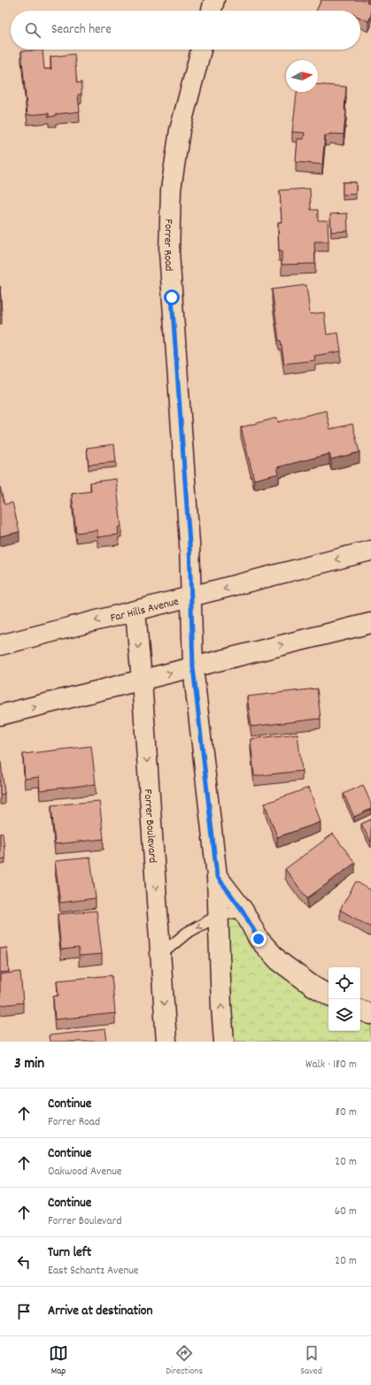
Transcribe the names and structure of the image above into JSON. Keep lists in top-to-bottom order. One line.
{"streets":{"street":["Forrer Road","Far Hills Avenue","Forrer Boulevard"]},"crossings":[["Forrer Road","Far Hills Avenue"],["Far Hills Avenue","Forrer Boulevard"]],"north":"right","page":{"search":"Search here","heading":["3 min","Walk · 180 m"],"list":[["Continue","Forrer Road","80 m"],["Continue","Oakwood Avenue","20 m"],["Continue","Forrer Boulevard","60 m"],["Turn left","East Schantz Avenue","20 m"],"Arrive at destination"],"nav":["Map","Directions","Saved"]}}
